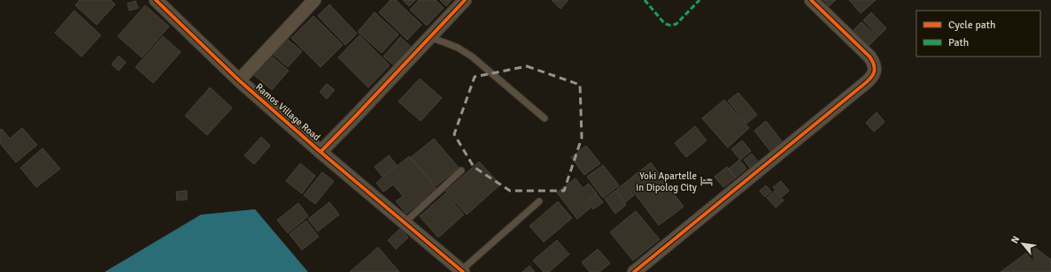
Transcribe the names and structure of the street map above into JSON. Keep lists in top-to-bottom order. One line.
{"streets":{"street":["Ramos Village Road"]},"places":{"hotel":["Yoki Apartelle in Dipolog City"]},"legend":["Cycle path","Path"],"north":"top left"}
